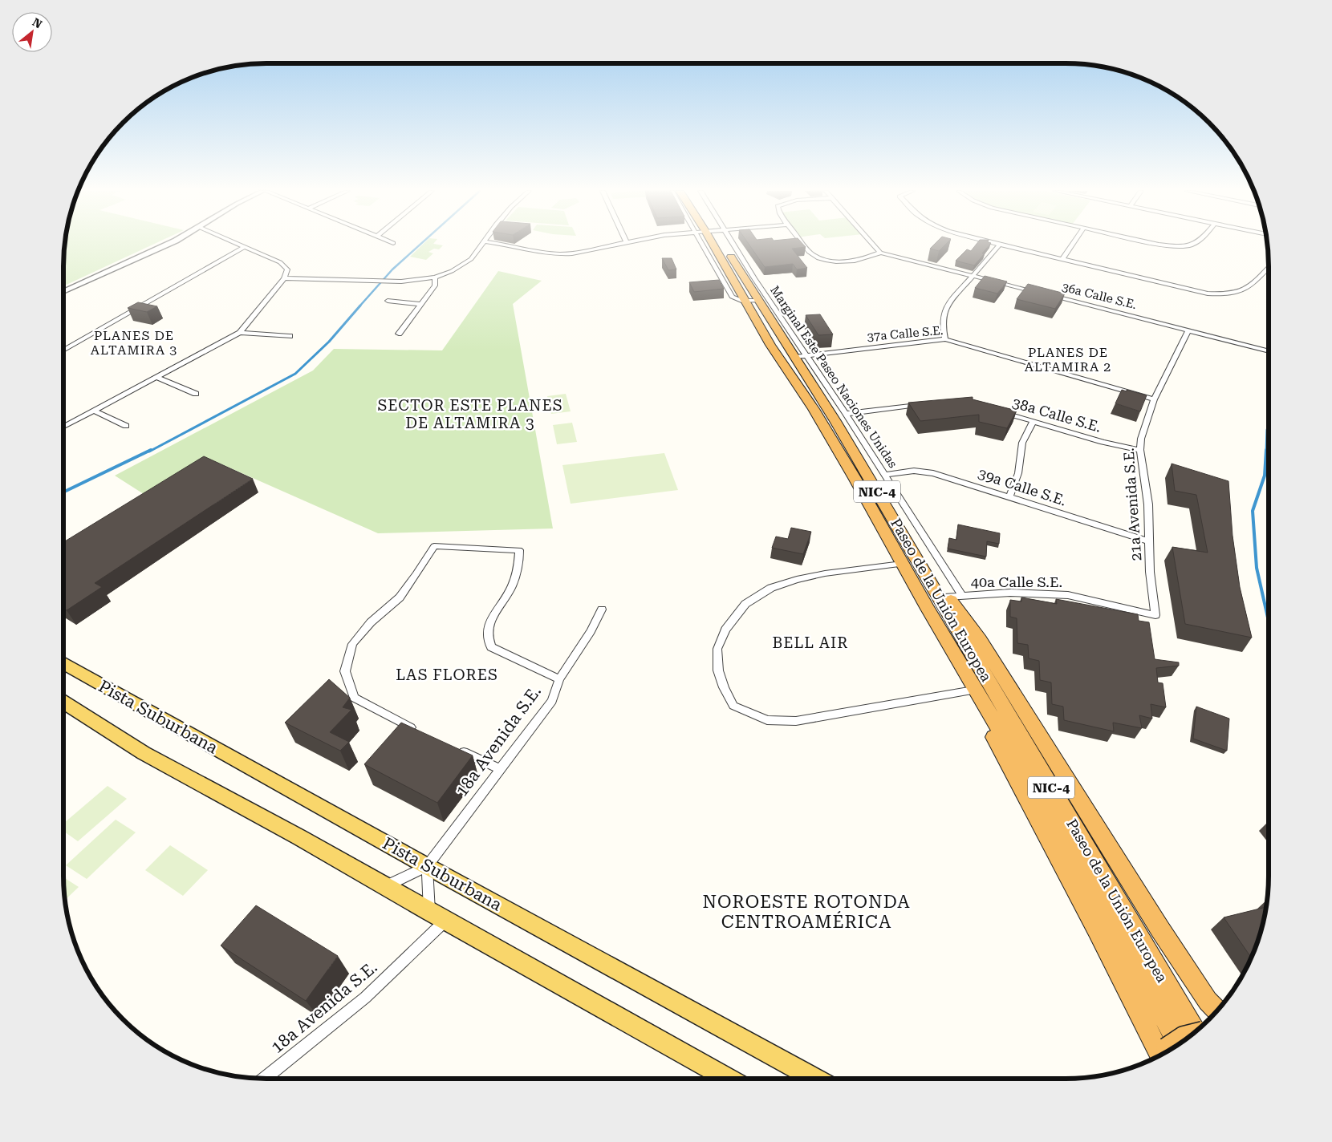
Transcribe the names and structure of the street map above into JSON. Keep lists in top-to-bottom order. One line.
{"streets":{"highway":["NIC-4","Paseo de la Unión Europea"],"main road":["Pista Suburbana"],"street":["36a Calle S.E.","37a Calle S.E.","Marginal Este Paseo Naciones Unidas","38a Calle S.E.","39a Calle S.E.","21a Avenida S.E.","40a Calle S.E.","18a Avenida S.E."]},"crossings":[["36a Calle S.E.","21a Avenida S.E."],["37a Calle S.E.","Marginal Este Paseo Naciones Unidas"],["37a Calle S.E.","21a Avenida S.E."],["37a Calle S.E.","Paseo de la Unión Europea"],["Marginal Este Paseo Naciones Unidas","39a Calle S.E."],["Marginal Este Paseo Naciones Unidas","40a Calle S.E."],["38a Calle S.E.","21a Avenida S.E."],["39a Calle S.E.","21a Avenida S.E."],["21a Avenida S.E.","40a Calle S.E."],["Pista Suburbana","18a Avenida S.E."]],"districts":["PLANES DE ALTAMIRA 3","PLANES DE ALTAMIRA 2","SECTOR ESTE PLANES DE ALTAMIRA 3","BELL AIR","LAS FLORES","NOROESTE ROTONDA CENTROAMÉRICA"],"north":"top right"}
